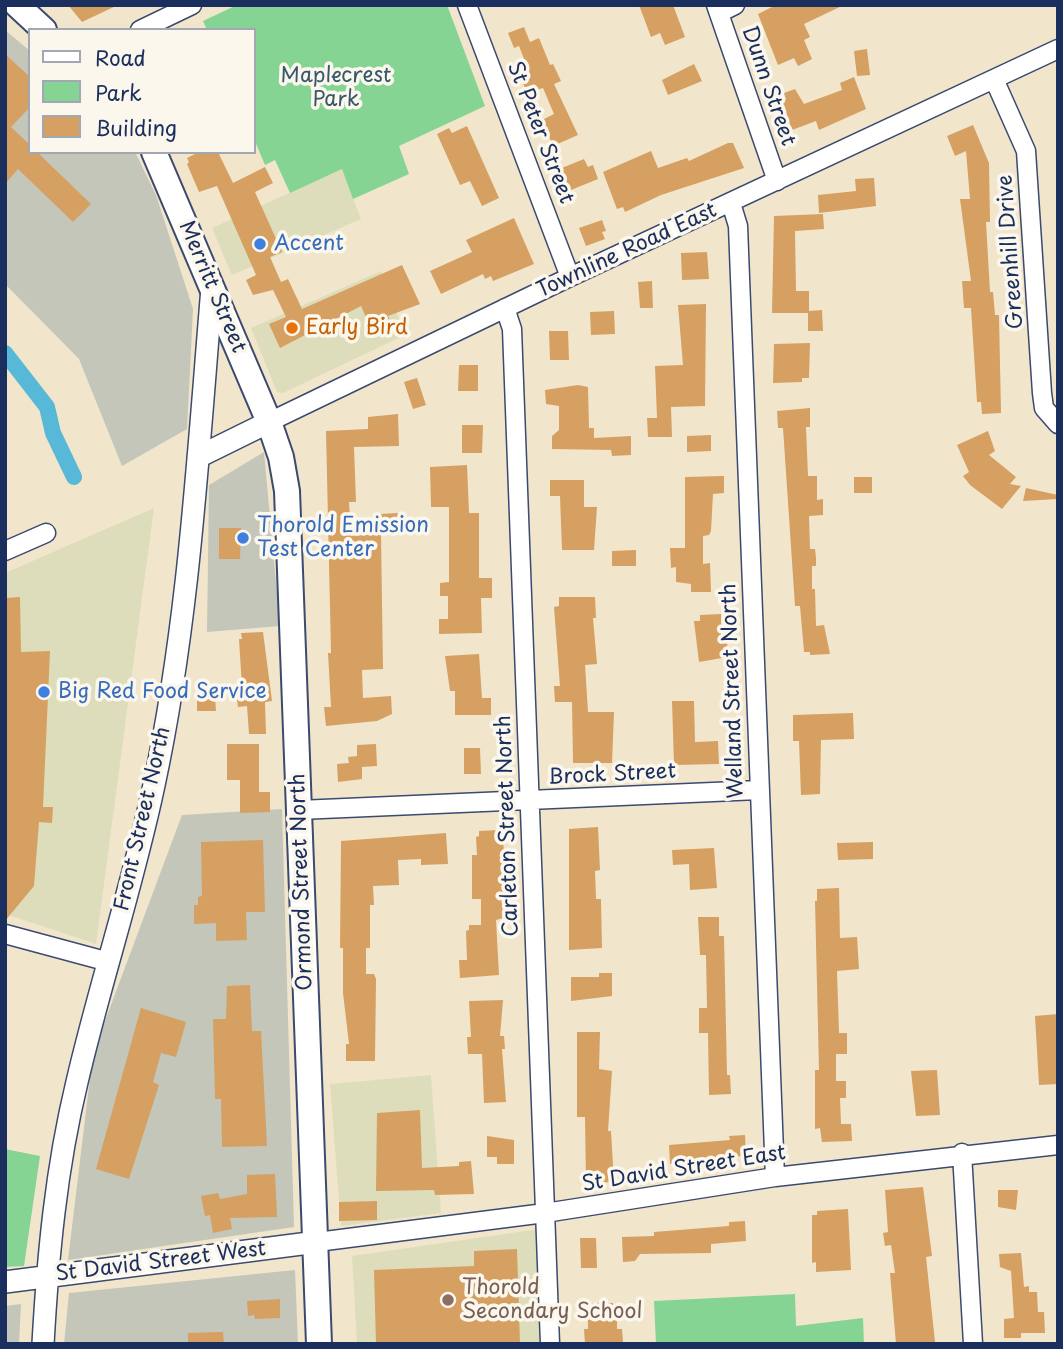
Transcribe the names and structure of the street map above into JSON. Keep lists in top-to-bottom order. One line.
{"streets":{"main road":["Merritt Street","Ormond Street North"],"street":["Dunn Street","St Peter Street","Townline Road East","Greenhill Drive","Welland Street North","Brock Street","Front Street North","Carleton Street North","St David Street East","St David Street West"]},"crossings":[["Dunn Street","Townline Road East"],["St Peter Street","Townline Road East"],["Townline Road East","Greenhill Drive"],["Townline Road East","Merritt Street"],["Townline Road East","Welland Street North"],["Townline Road East","Front Street North"],["Townline Road East","Carleton Street North"],["Townline Road East","Ormond Street North"],["Merritt Street","Front Street North"],["Merritt Street","Ormond Street North"],["Welland Street North","Brock Street"],["Welland Street North","St David Street East"],["Brock Street","Carleton Street North"],["Brock Street","Ormond Street North"],["Front Street North","St David Street West"],["Carleton Street North","St David Street East"],["Ormond Street North","St David Street East"],["Ormond Street North","St David Street West"],["St David Street East","St David Street West"]],"parks":["Maplecrest Park"],"places":["Accent","Early Bird","Thorold Emission Test Center","Big Red Food Service","Thorold Secondary School"],"legend":["Road","Park","Building"]}
